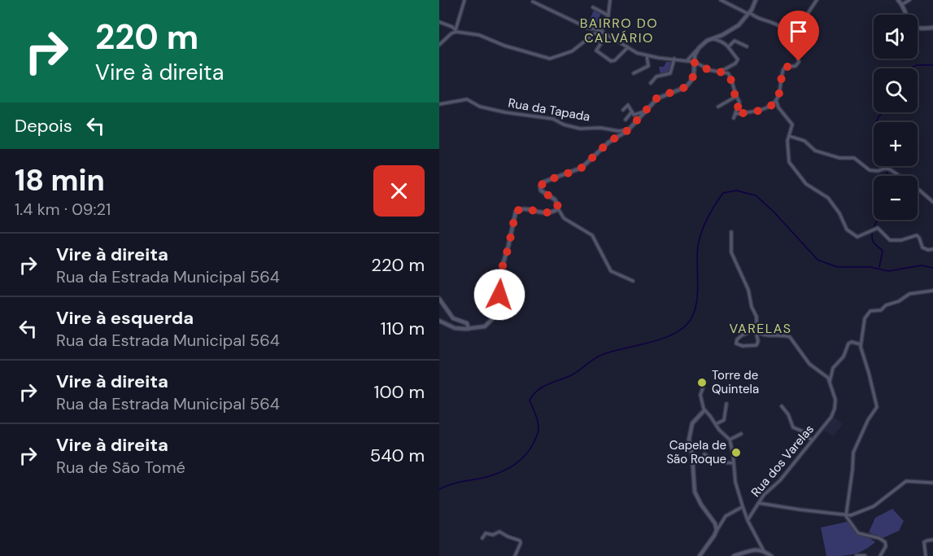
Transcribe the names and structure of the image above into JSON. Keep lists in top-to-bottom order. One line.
{"streets":{"street":["Rua da Tapada","Rua dos Varelas"]},"districts":["BAIRRO DO CALVÁRIO","VARELAS"],"places":["Torre de Quintela","Capela de São Roque"],"page":{"turn":["220 m","Vire à direita"],"map_buttons":["+","−"],"then":"Depois","heading":["18 min","1.4 km · 09:21"],"list":[{"name":"Vire à direita","note":"Rua da Estrada Municipal 564","value":"220 m"},{"name":"Vire à esquerda","note":"Rua da Estrada Municipal 564","value":"110 m"},{"name":"Vire à direita","note":"Rua da Estrada Municipal 564","value":"100 m"},{"name":"Vire à direita","note":"Rua de São Tomé","value":"540 m"}]}}
